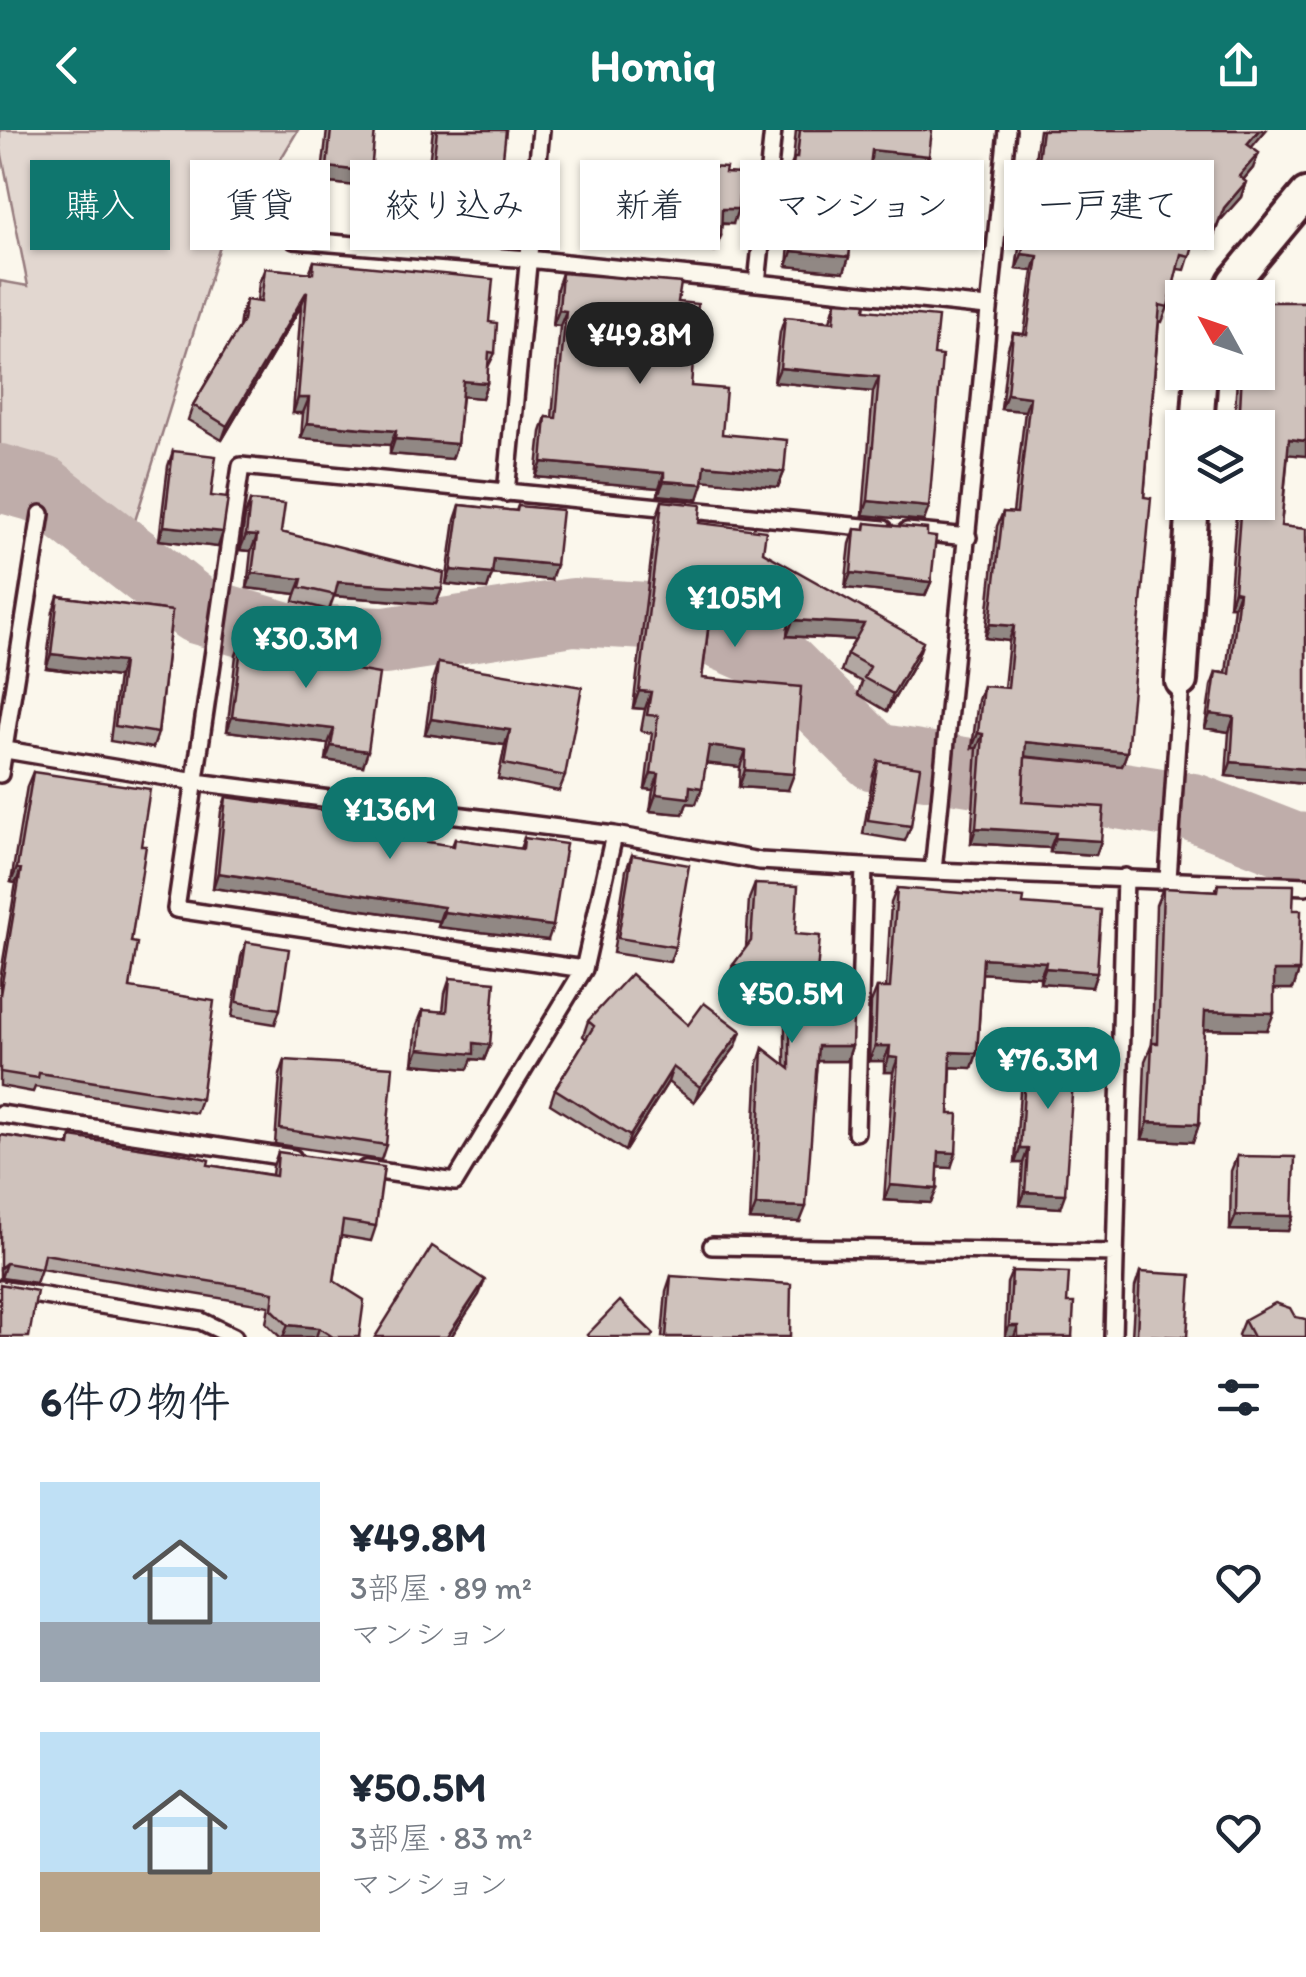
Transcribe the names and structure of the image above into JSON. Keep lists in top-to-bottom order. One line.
{"north":"top left","page":{"header":"Homiq","chip":["購入","賃貸","絞り込み","新着","マンション","一戸建て"],"price":["¥49.8M","¥105M","¥30.3M","¥136M","¥50.5M","¥76.3M"],"heading":"6件の物件","list":[{"name":"¥49.8M","note":"3部屋 · 89 m² · マンション"},{"name":"¥50.5M","note":"3部屋 · 83 m² · マンション"}]}}
